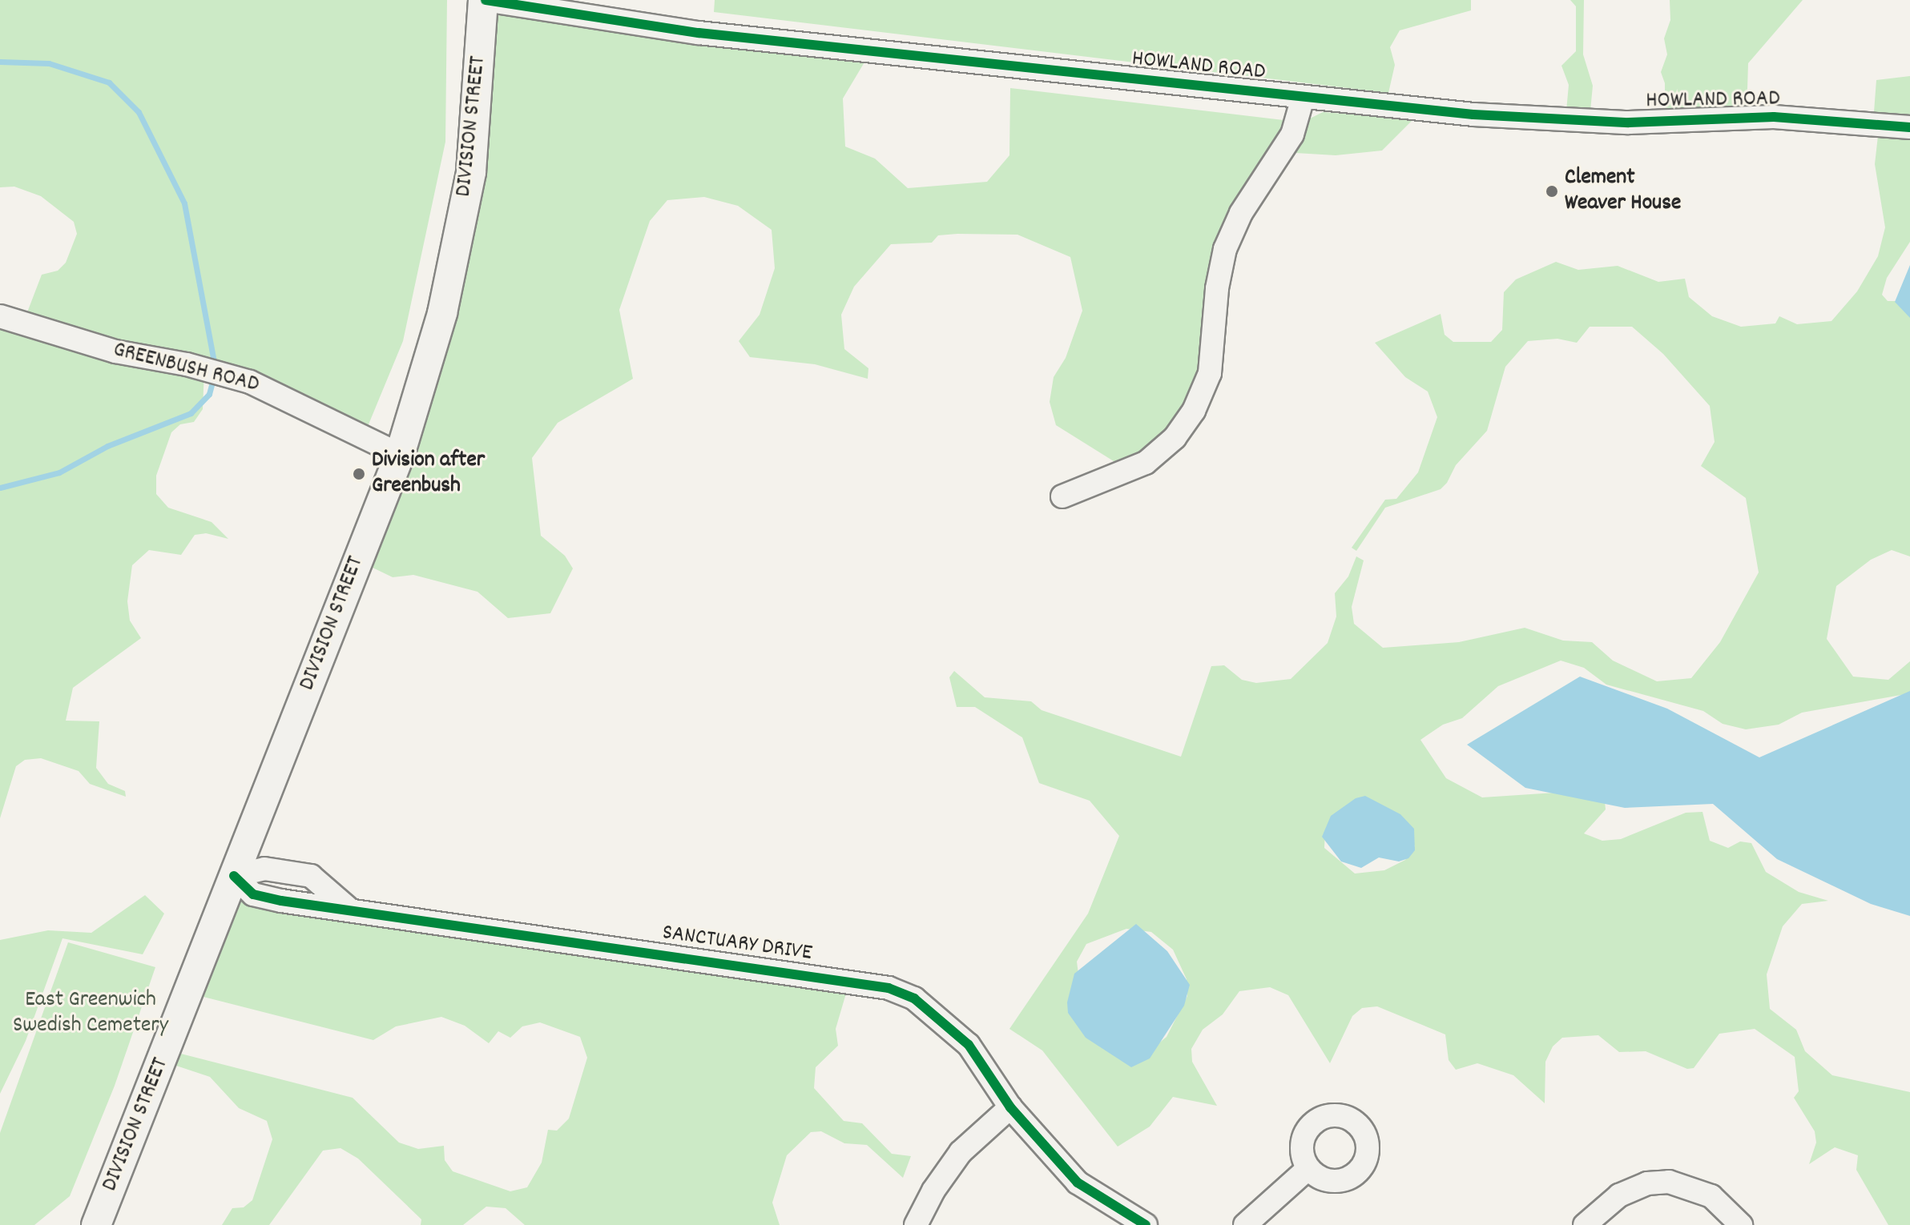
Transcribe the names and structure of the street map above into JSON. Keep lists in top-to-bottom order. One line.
{"streets":{"main road":["DIVISION STREET"],"street":["HOWLAND ROAD","GREENBUSH ROAD","SANCTUARY DRIVE"]},"crossings":[["HOWLAND ROAD","DIVISION STREET"],["DIVISION STREET","GREENBUSH ROAD"],["DIVISION STREET","SANCTUARY DRIVE"]],"parks":["East Greenwich Swedish Cemetery"],"places":["Clement Weaver House","Division after Greenbush"]}
